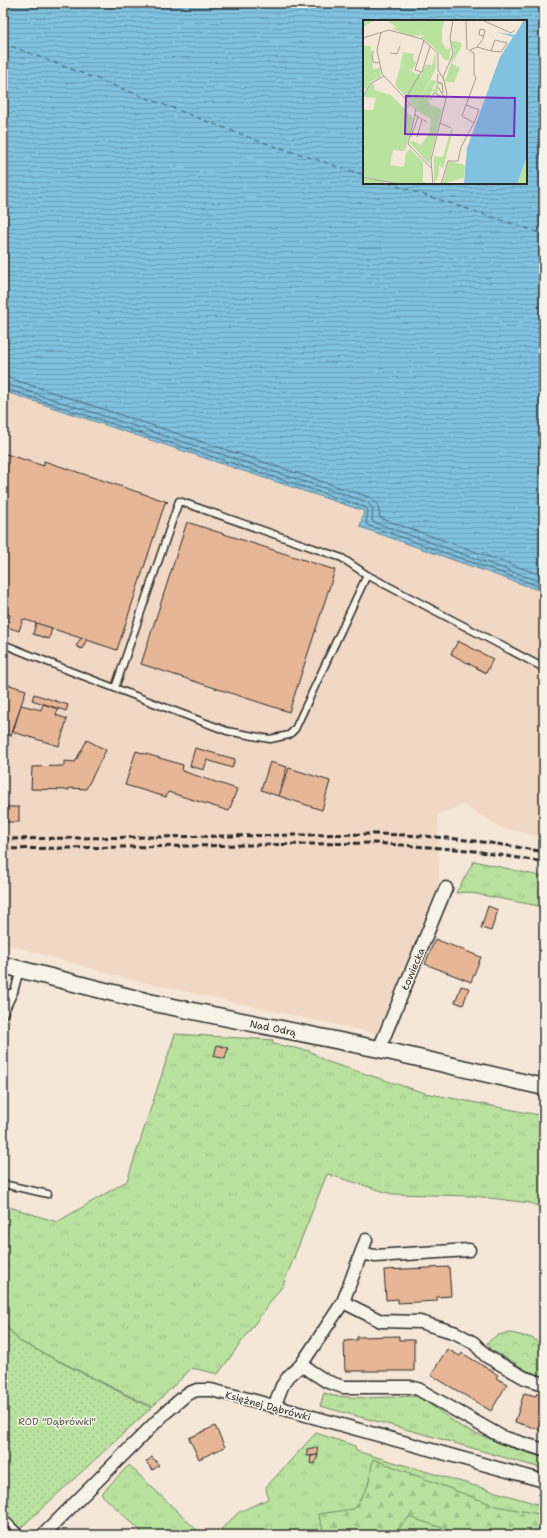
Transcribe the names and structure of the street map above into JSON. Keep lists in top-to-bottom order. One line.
{"streets":{"street":["Łowiecka","Nad Odrą","Księżnej Dąbrówki"]},"crossings":[["Łowiecka","Nad Odrą"]],"parks":["ROD \"Dąbrówki\""]}
